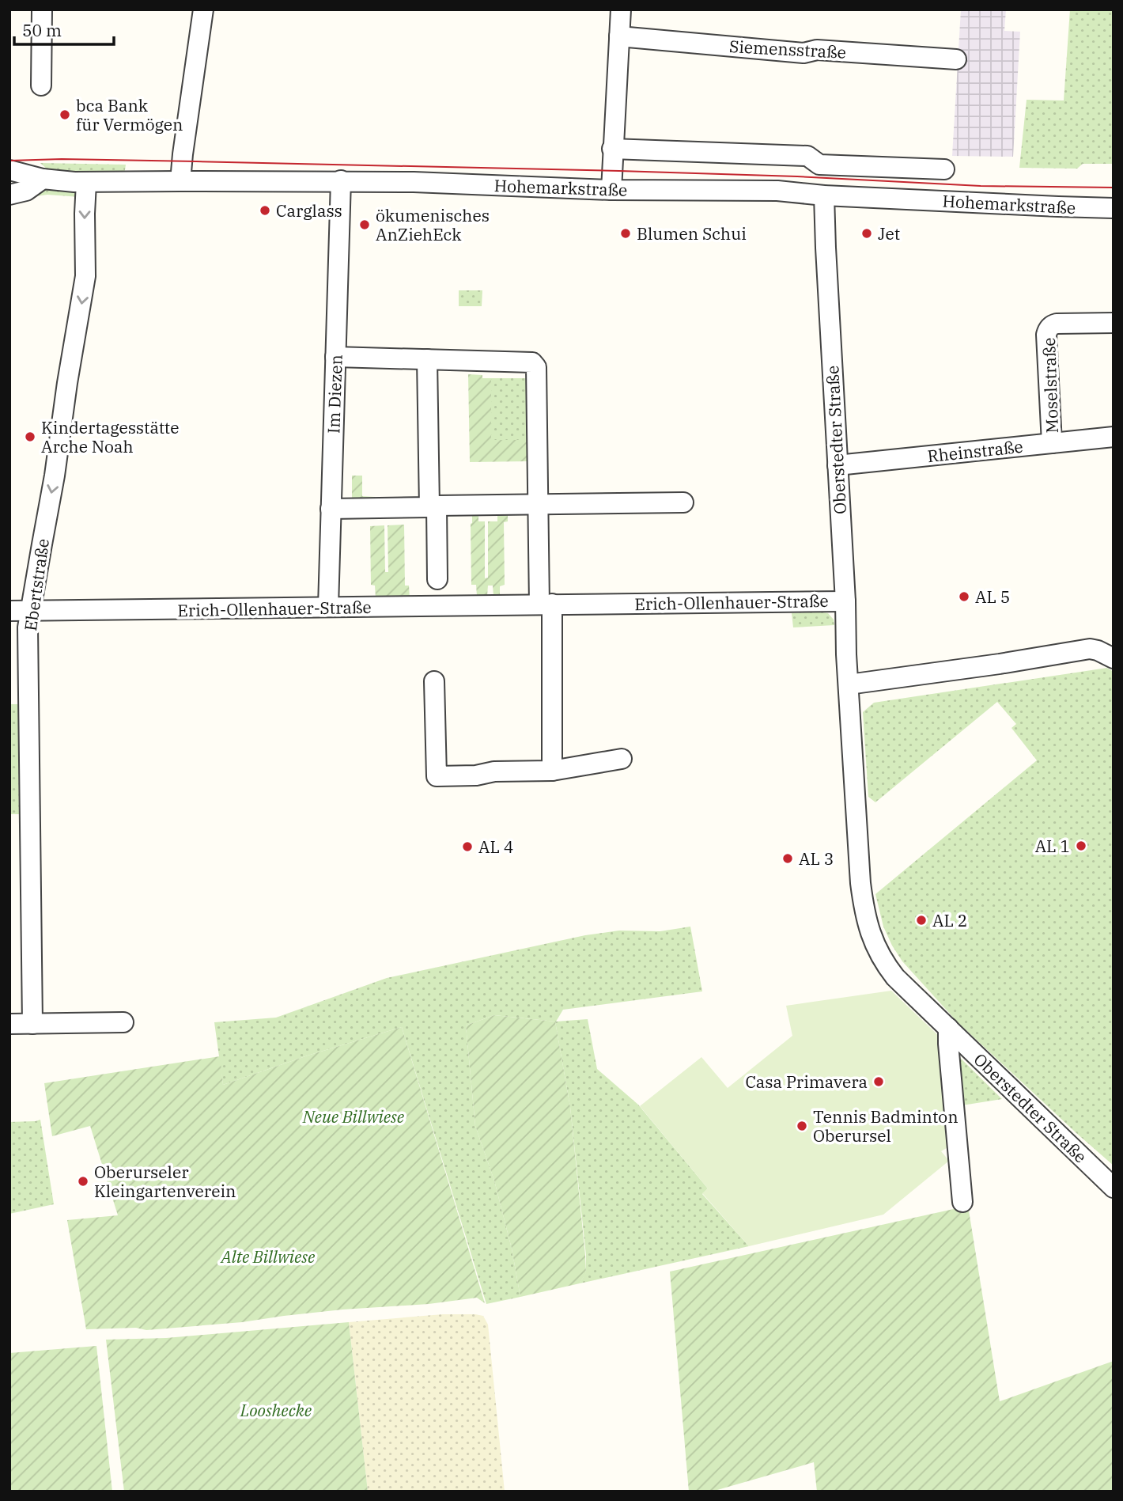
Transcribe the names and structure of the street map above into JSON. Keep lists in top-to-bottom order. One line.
{"streets":{"street":["Siemensstraße","Hohemarkstraße","Moselstraße","Im Diezen","Oberstedter Straße","Rheinstraße","Ebertstraße","Erich-Ollenhauer-Straße"]},"crossings":[["Hohemarkstraße","Im Diezen"],["Hohemarkstraße","Oberstedter Straße"],["Hohemarkstraße","Ebertstraße"],["Moselstraße","Rheinstraße"],["Im Diezen","Erich-Ollenhauer-Straße"],["Oberstedter Straße","Rheinstraße"],["Oberstedter Straße","Erich-Ollenhauer-Straße"],["Ebertstraße","Erich-Ollenhauer-Straße"]],"one_way":["Ebertstraße"],"parks":["Neue Billwiese","Alte Billwiese","Looshecke"],"places":["bca Bank für Vermögen","Carglass","ökumenisches AnZiehEck","Blumen Schui","Jet","Kindertagesstätte Arche Noah","AL 5","AL 1","AL 4","AL 3","AL 2","Casa Primavera","Tennis Badminton Oberursel","Oberurseler Kleingartenverein"],"scale_bar":"50 m"}
